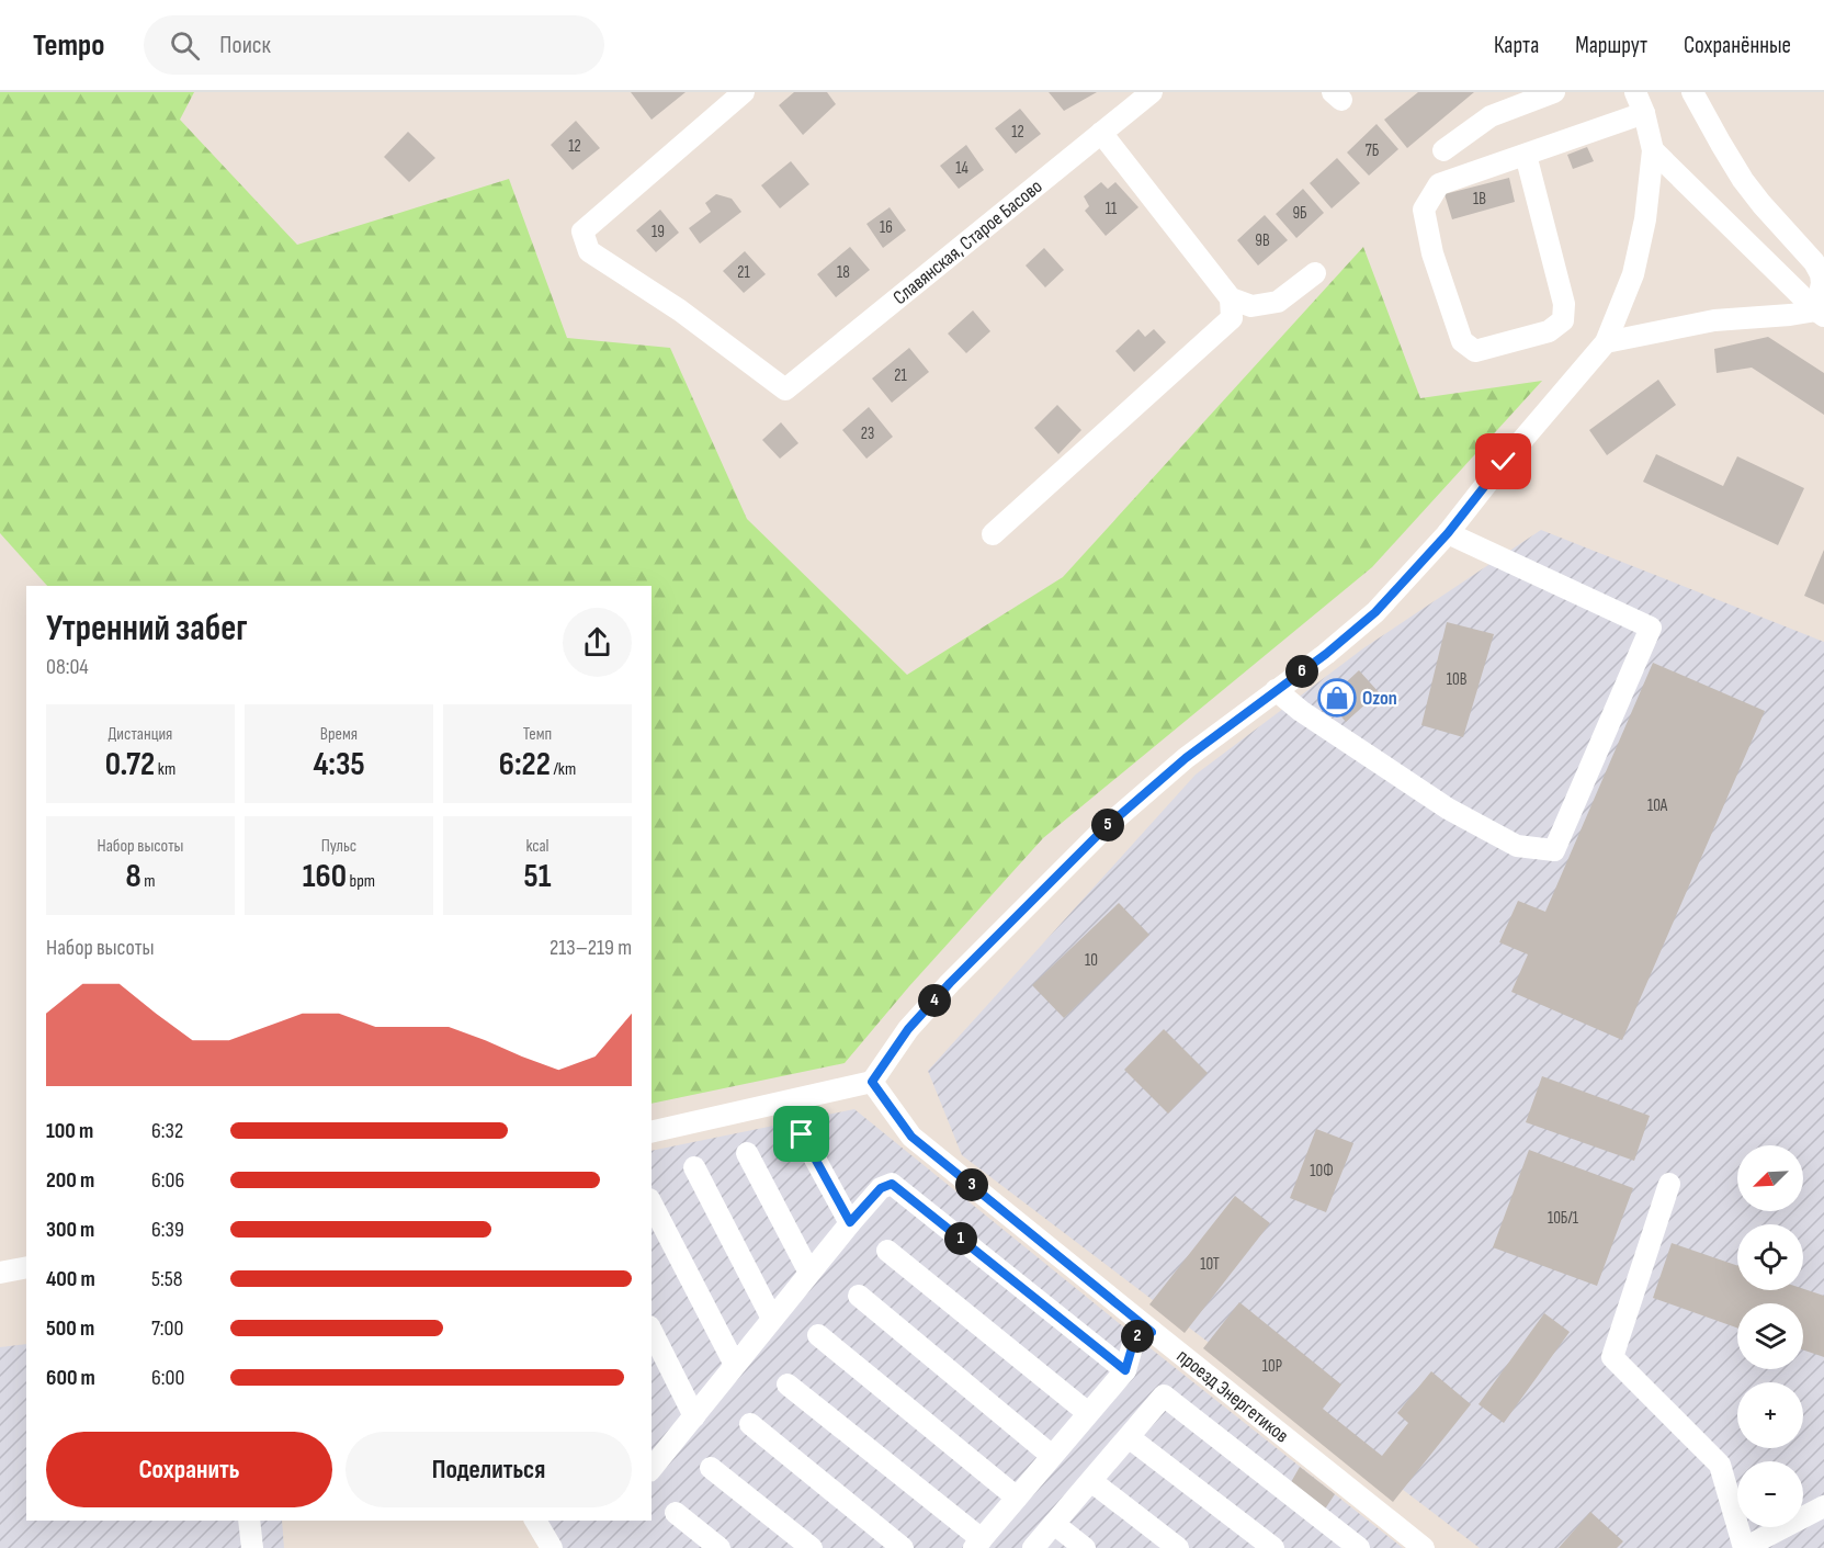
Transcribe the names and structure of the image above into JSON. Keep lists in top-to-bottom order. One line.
{"streets":{"street":["Славянская, Старое Басово","проезд Энергетиков"]},"places":{"shop":["Ozon"]},"house_numbers":["12","12","7Б","14","1В","11","9Б","16","19","9В","21","18","21","23","10В","10А","10","10Ф","10Б/1","10Т","10Р"],"north":"bottom left","page":{"header":"Tempo","search":"Поиск","nav":["Карта","Маршрут","Сохранённые"],"heading":["Утренний забег","08:04"],"pins":["6","5","4","3","1","2"],"stats":[["Дистанция","0.72 km"],["Время","4:35"],["Темп","6:22 /km"],["Набор высоты","8 m"],["Пульс","160 bpm"],["kcal","51"]],"chart":["Набор высоты","213–219 m"],"list":[{"name":"100 m","note":"6:32"},{"name":"200 m","note":"6:06"},{"name":"300 m","note":"6:39"},{"name":"400 m","note":"5:58"},{"name":"500 m","note":"7:00"},{"name":"600 m","note":"6:00"}],"map_buttons":["+","−"],"buttons":["Сохранить","Поделиться"]}}
